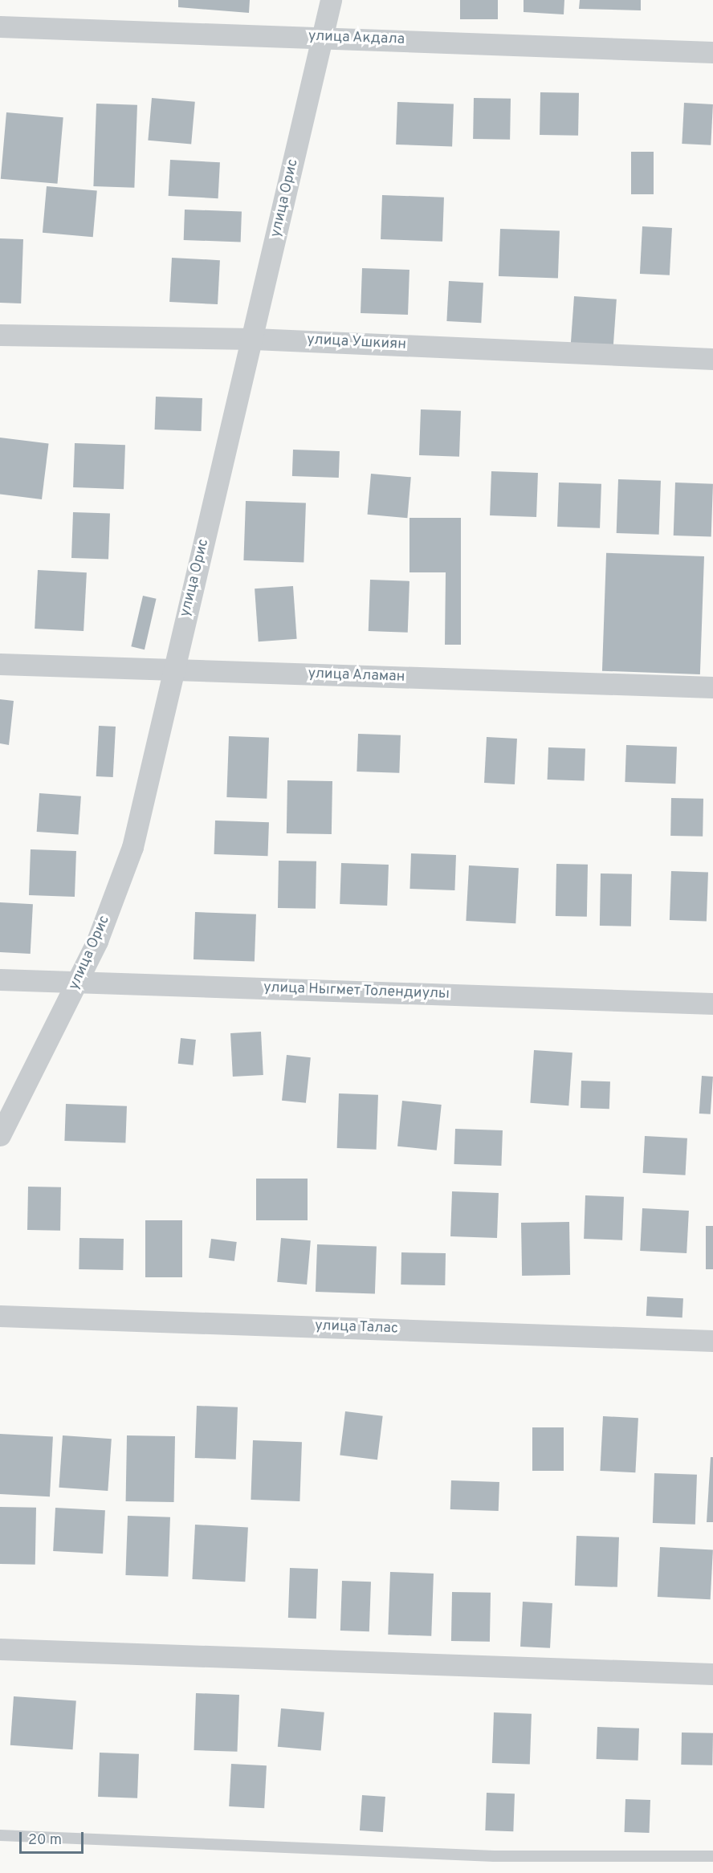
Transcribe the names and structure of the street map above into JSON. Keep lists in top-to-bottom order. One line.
{"streets":{"street":["улица Акдала","улица Орис","улица Ушкиян","улица Аламан","улица Ныгмет Толендиулы","улица Талас"]},"crossings":[["улица Акдала","улица Орис"],["улица Орис","улица Ушкиян"],["улица Орис","улица Аламан"],["улица Орис","улица Ныгмет Толендиулы"]],"scale_bar":"20 m"}
